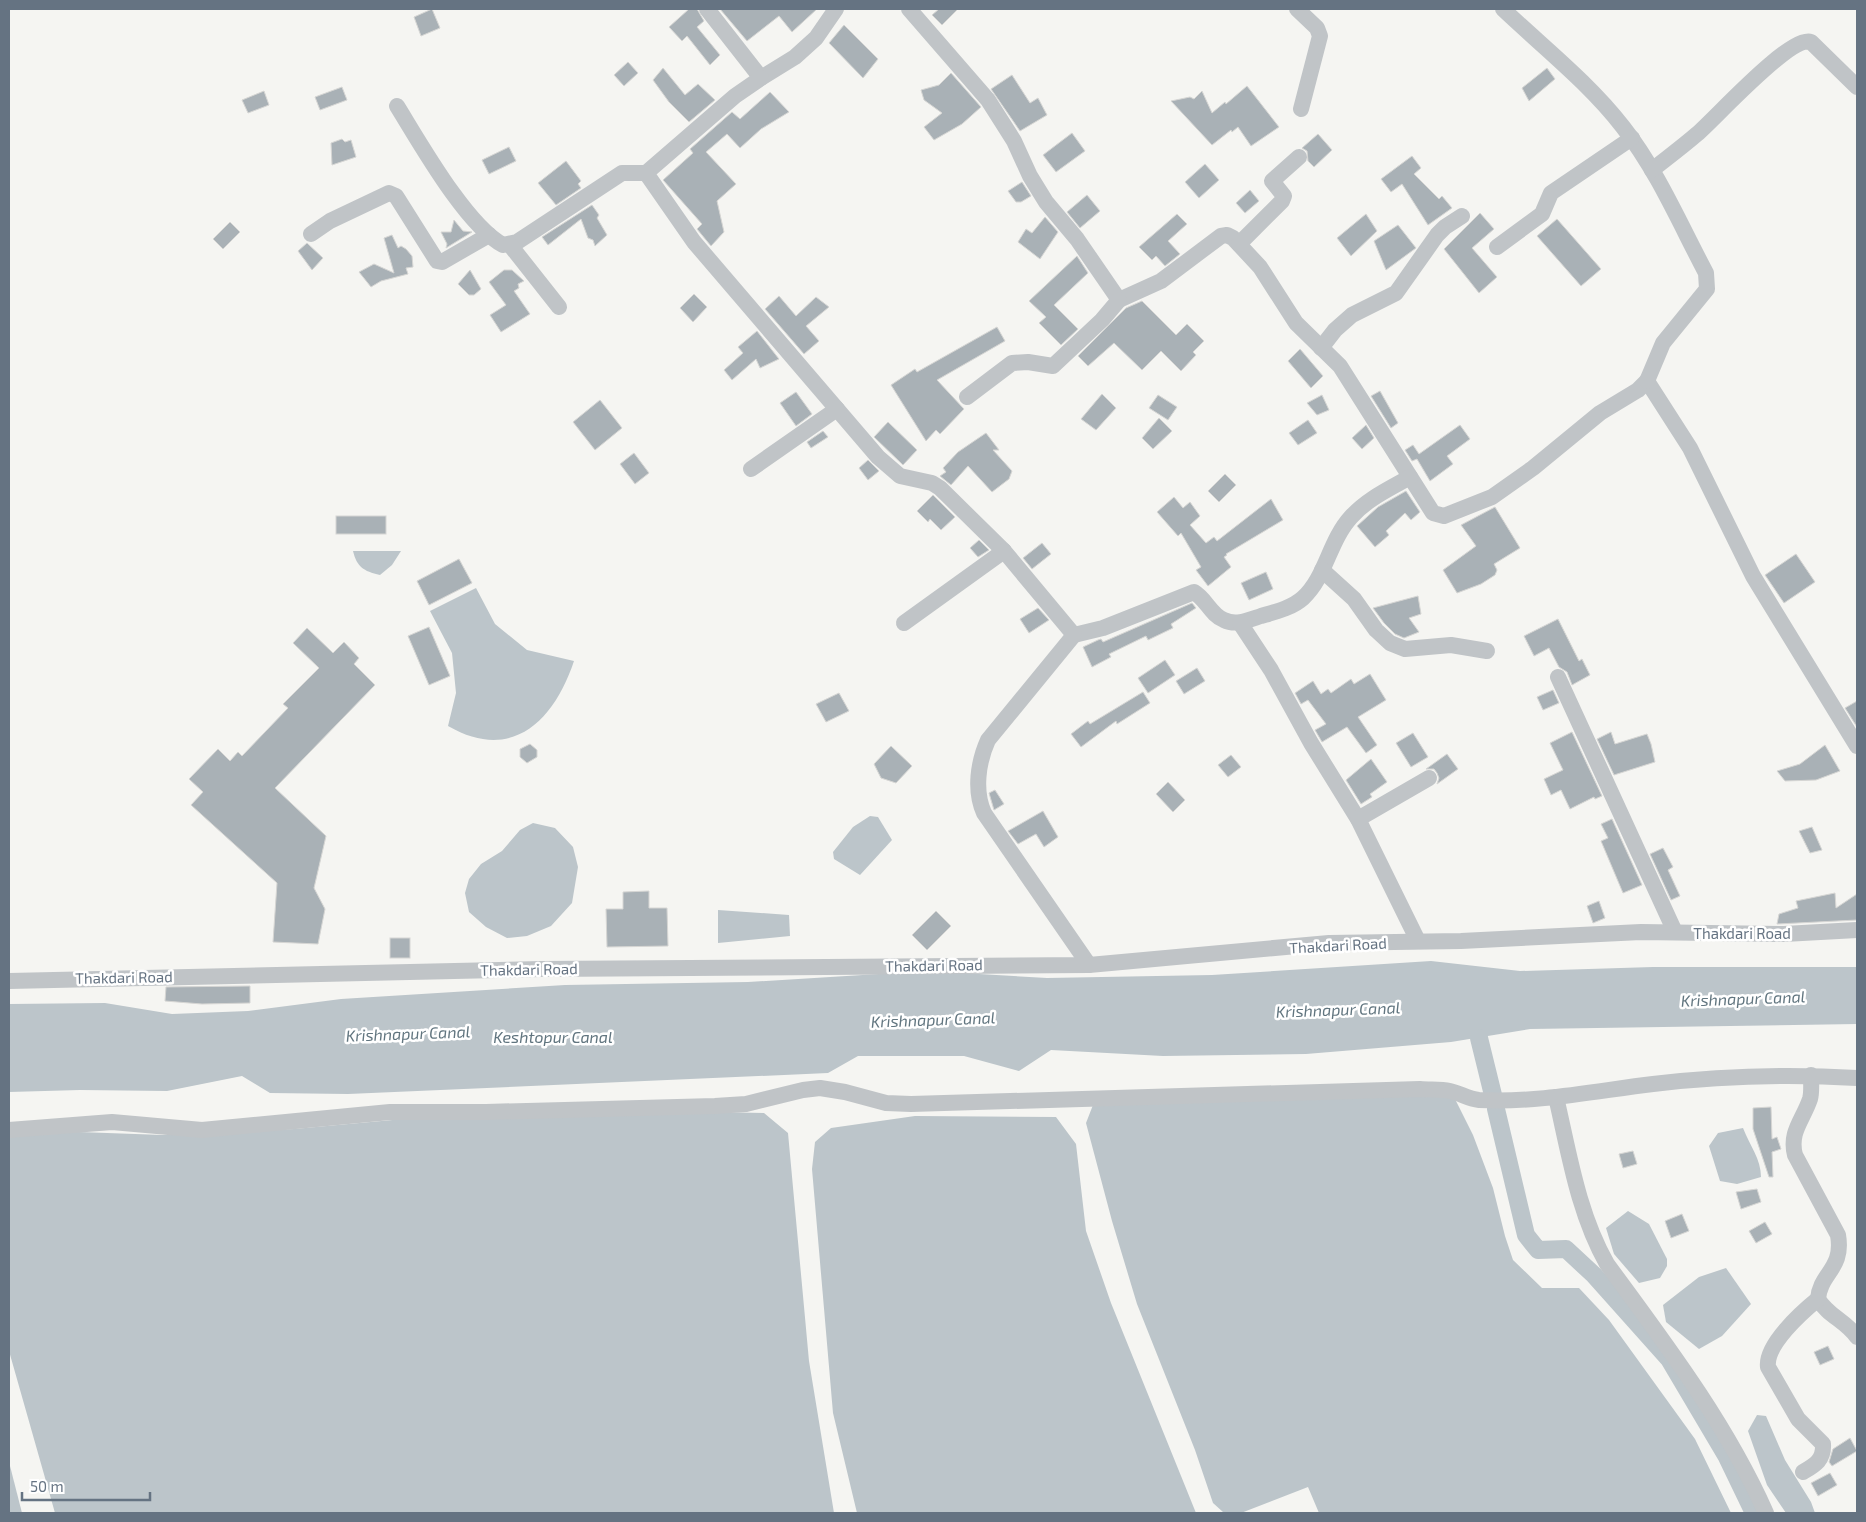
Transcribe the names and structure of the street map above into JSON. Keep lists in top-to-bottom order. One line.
{"streets":{"street":["Thakdari Road"]},"water":["Krishnapur Canal","Keshtopur Canal"],"scale_bar":"50 m"}
